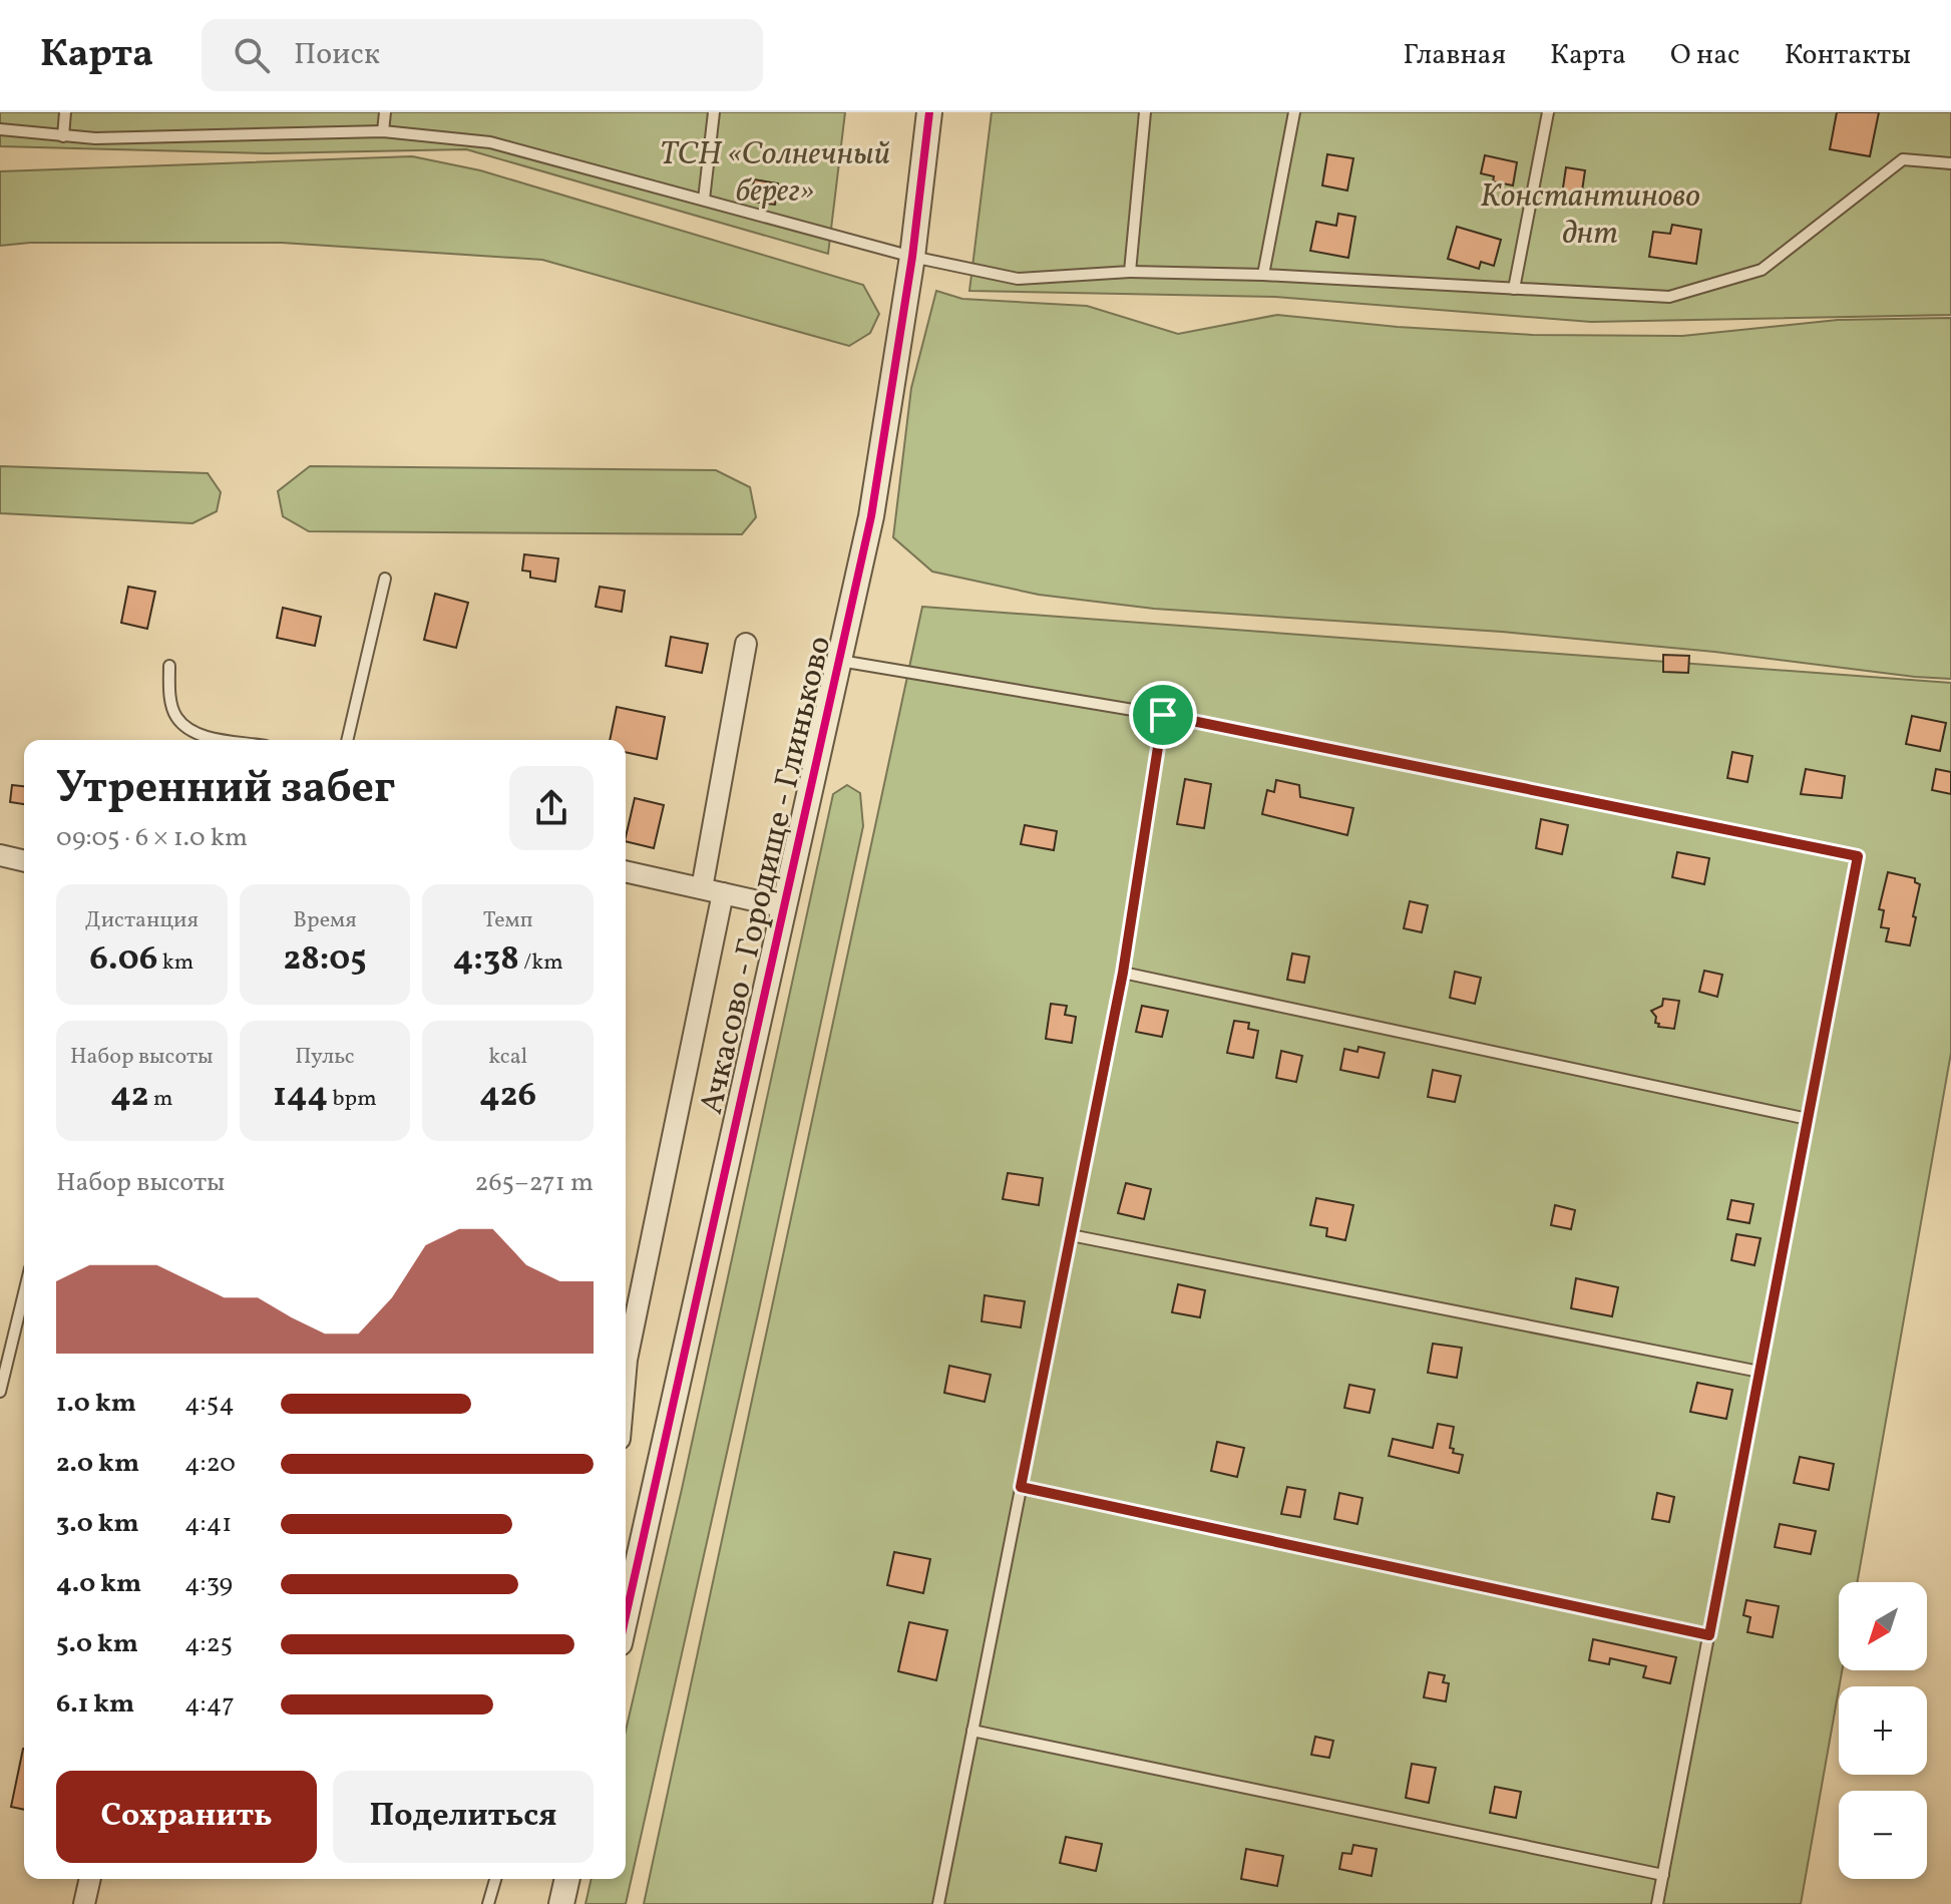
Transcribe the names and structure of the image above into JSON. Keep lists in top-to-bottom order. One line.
{"streets":{"street":["Ачкасово - Городище - Глиньково"]},"parks":["ТСН «Солнечный берег»","Константиново днт"],"north":"bottom left","page":{"header":"Карта","search":"Поиск","nav":["Главная","Карта","О нас","Контакты"],"heading":["Утренний забег","09:05 · 6 × 1.0 km"],"stats":[["Дистанция","6.06 km"],["Время","28:05"],["Темп","4:38 /km"],["Набор высоты","42 m"],["Пульс","144 bpm"],["kcal","426"]],"chart":["Набор высоты","265–271 m"],"list":[{"name":"1.0 km","note":"4:54"},{"name":"2.0 km","note":"4:20"},{"name":"3.0 km","note":"4:41"},{"name":"4.0 km","note":"4:39"},{"name":"5.0 km","note":"4:25"},{"name":"6.1 km","note":"4:47"}],"map_buttons":["+","−"],"buttons":["Сохранить","Поделиться"]}}
